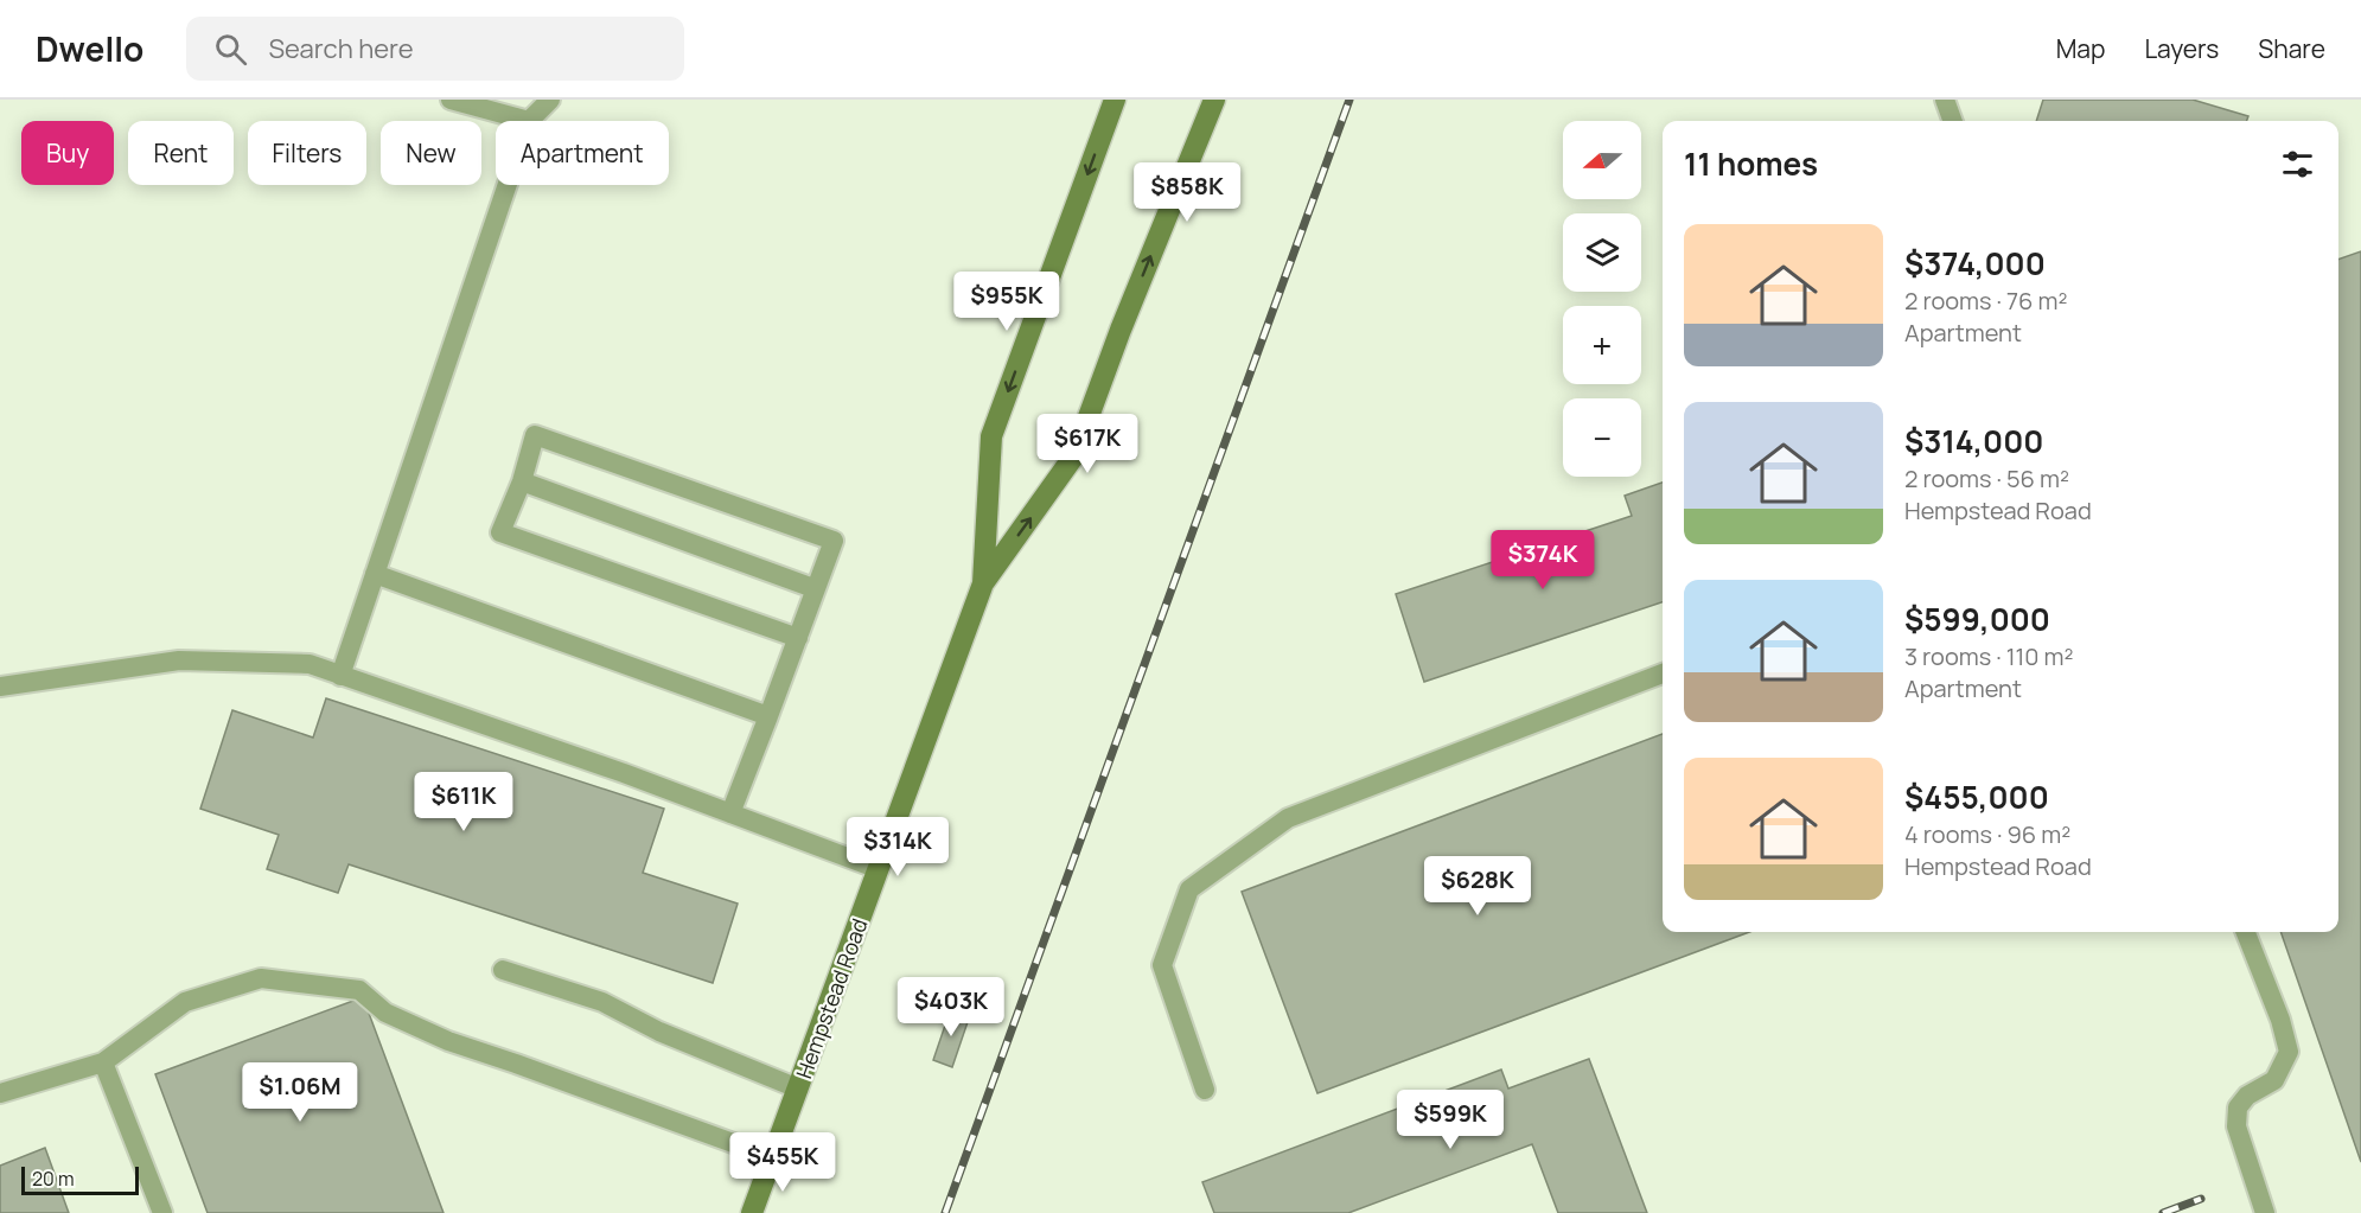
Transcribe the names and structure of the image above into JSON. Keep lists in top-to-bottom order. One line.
{"streets":{"main road":["Hempstead Road"]},"scale_bar":"20 m","north":"left","page":{"header":"Dwello","search":"Search here","nav":["Map","Layers","Share"],"map_buttons":["+","−"],"chip":["Buy","Rent","Filters","New","Apartment"],"heading":"11 homes","price":["$858K","$955K","$617K","$374K","$611K","$314K","$628K","$403K","$1.06M","$599K","$455K"],"list":[{"name":"$374,000","note":"2 rooms · 76 m² · Apartment"},{"name":"$314,000","note":"2 rooms · 56 m² · Hempstead Road"},{"name":"$599,000","note":"3 rooms · 110 m² · Apartment"},{"name":"$455,000","note":"4 rooms · 96 m² · Hempstead Road"}],"scale":"20 m"}}
